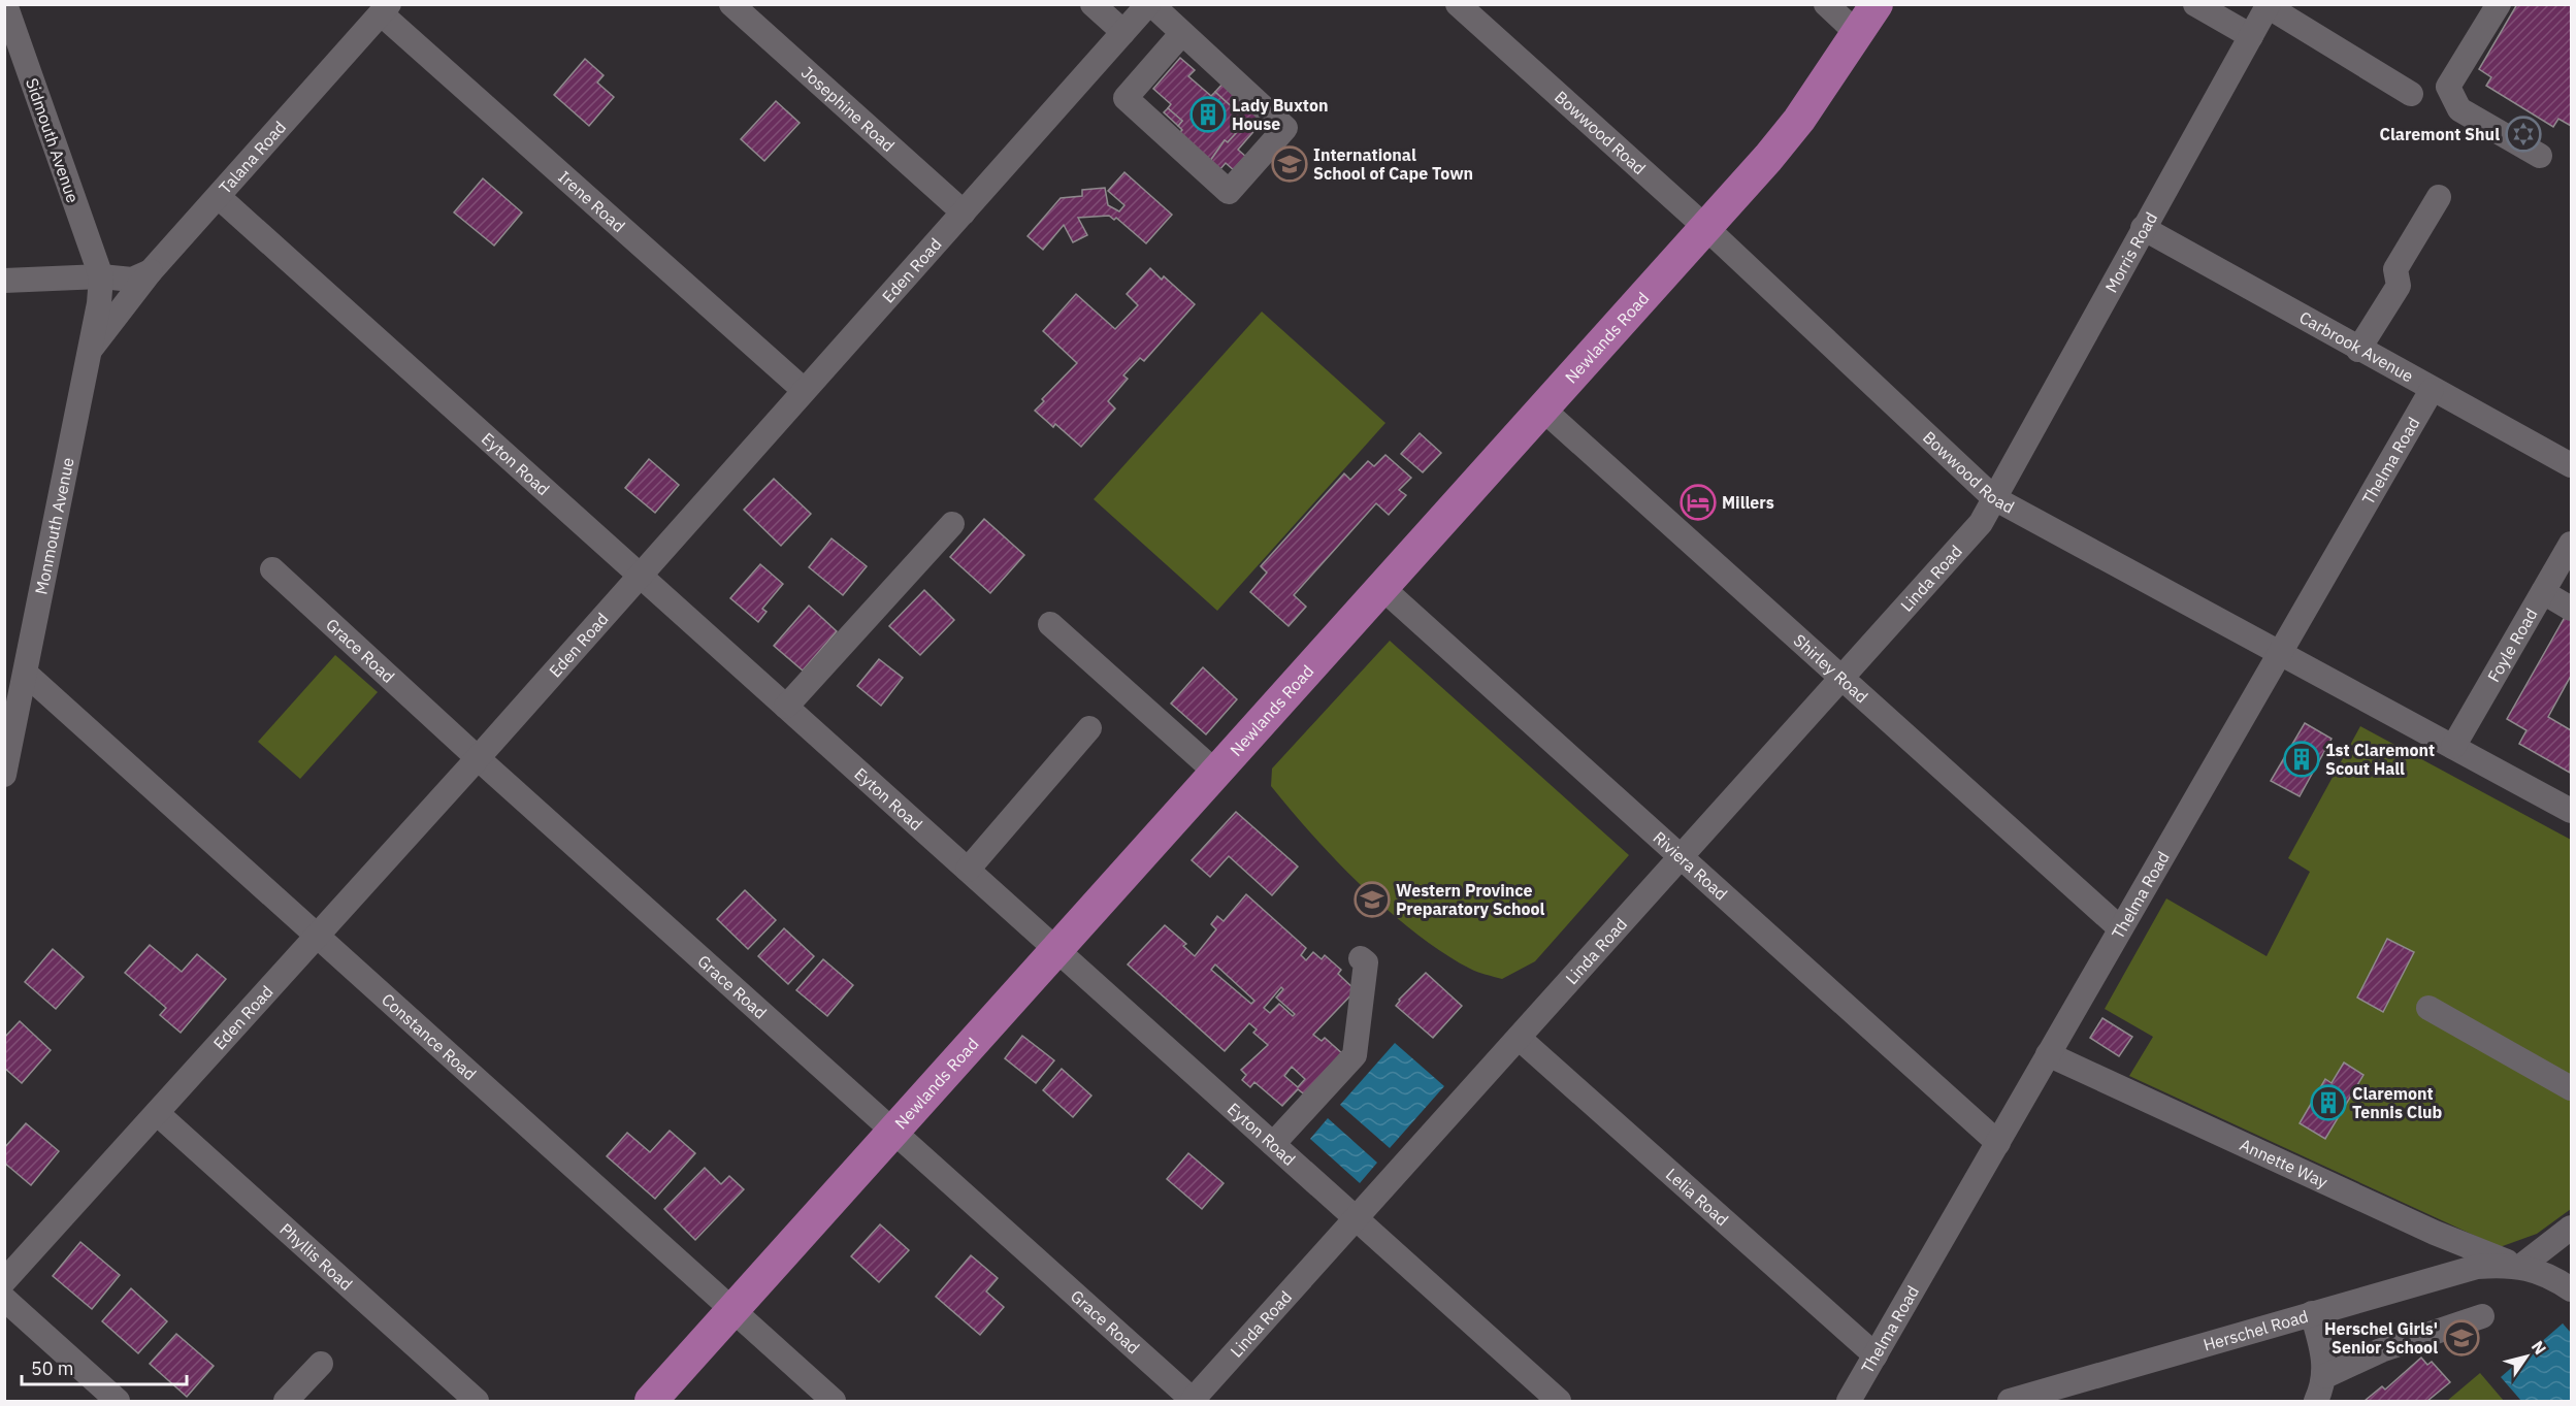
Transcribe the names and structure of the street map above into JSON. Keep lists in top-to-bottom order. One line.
{"streets":{"main road":["Newlands Road"],"street":["Josephine Road","Bowwood Road","Sidmouth Avenue","Talana Road","Irene Road","Morris Road","Eden Road","Carbrook Avenue","Thelma Road","Eyton Road","Monmouth Avenue","Linda Road","Foyle Road","Grace Road","Shirley Road","Riviera Road","Constance Road","Annette Way","Lelia Road","Phyllis Road","Herschel Road"]},"crossings":[["Josephine Road","Eden Road"],["Bowwood Road","Morris Road"],["Bowwood Road","Newlands Road"],["Bowwood Road","Thelma Road"],["Bowwood Road","Linda Road"],["Bowwood Road","Foyle Road"],["Sidmouth Avenue","Monmouth Avenue"],["Talana Road","Irene Road"],["Talana Road","Eyton Road"],["Talana Road","Monmouth Avenue"],["Irene Road","Eden Road"],["Morris Road","Carbrook Avenue"],["Morris Road","Linda Road"],["Eden Road","Eyton Road"],["Eden Road","Grace Road"],["Eden Road","Constance Road"],["Eden Road","Phyllis Road"],["Newlands Road","Eyton Road"],["Newlands Road","Grace Road"],["Newlands Road","Shirley Road"],["Newlands Road","Riviera Road"],["Newlands Road","Constance Road"],["Carbrook Avenue","Thelma Road"],["Thelma Road","Shirley Road"],["Thelma Road","Riviera Road"],["Thelma Road","Annette Way"],["Thelma Road","Lelia Road"],["Eyton Road","Linda Road"],["Monmouth Avenue","Constance Road"],["Linda Road","Grace Road"],["Linda Road","Shirley Road"],["Linda Road","Riviera Road"],["Linda Road","Lelia Road"],["Annette Way","Herschel Road"]],"places":{"building":["Lady Buxton House","1st Claremont Scout Hall","Claremont Tennis Club"],"synagogue":["Claremont Shul"],"school or university":["International School of Cape Town","Western Province Preparatory School","Herschel Girls' Senior School"],"hotel":["Millers"]},"scale_bar":"50 m","north":"top right"}
